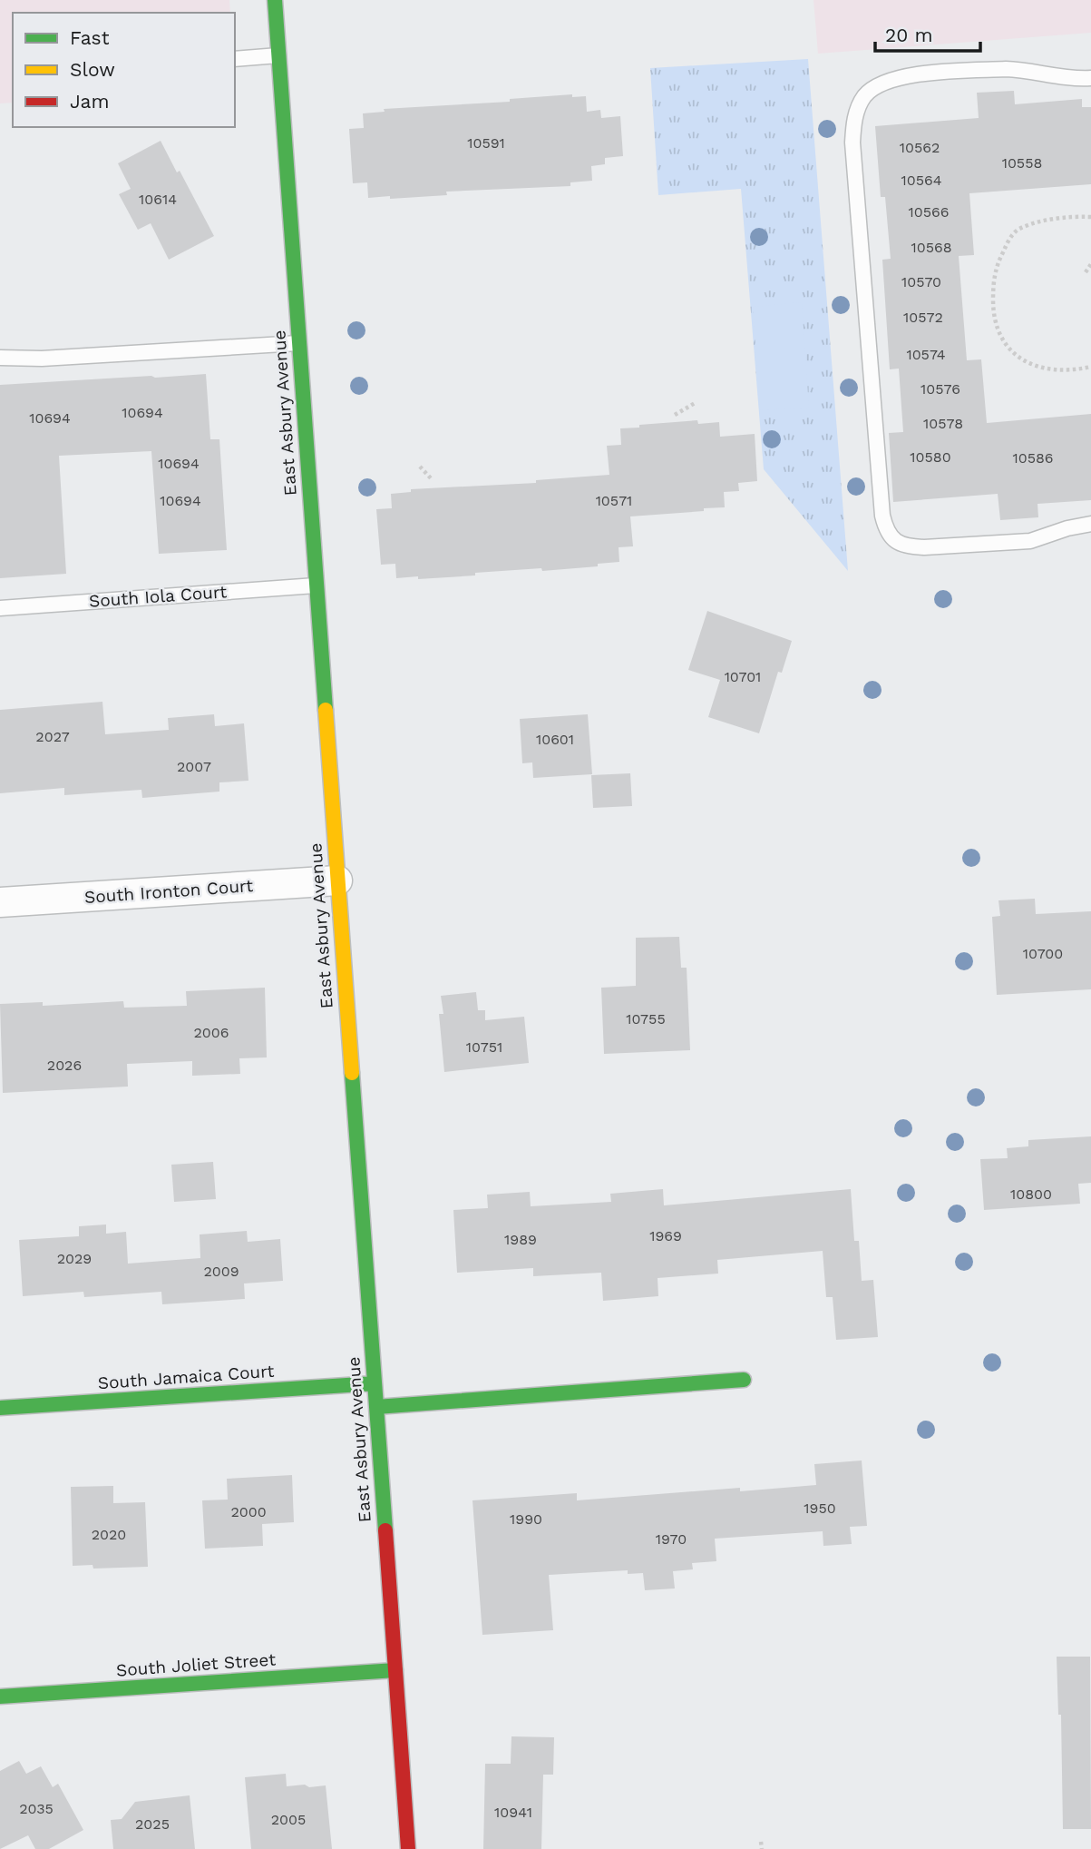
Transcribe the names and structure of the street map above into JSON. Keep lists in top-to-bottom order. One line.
{"streets":{"street":["East Asbury Avenue","South Ironton Court","South Jamaica Court","South Joliet Street"],"lane":["South Iola Court"]},"crossings":[["East Asbury Avenue","South Iola Court"],["East Asbury Avenue","South Ironton Court"],["East Asbury Avenue","South Jamaica Court"],["East Asbury Avenue","South Joliet Street"]],"house_numbers":["10591","10562","10558","10564","10614","10566","10568","10570","10572","10574","10576","10694","10694","10578","10580","10586","10694","10694","10571","10701","2027","10601","2007","10700","10755","2006","10751","2026","10800","1969","1989","2029","2009","1950","2000","1990","2020","1970","2035","10941","2005","2025"],"legend":["Fast","Slow","Jam"],"scale_bar":"20 m"}
